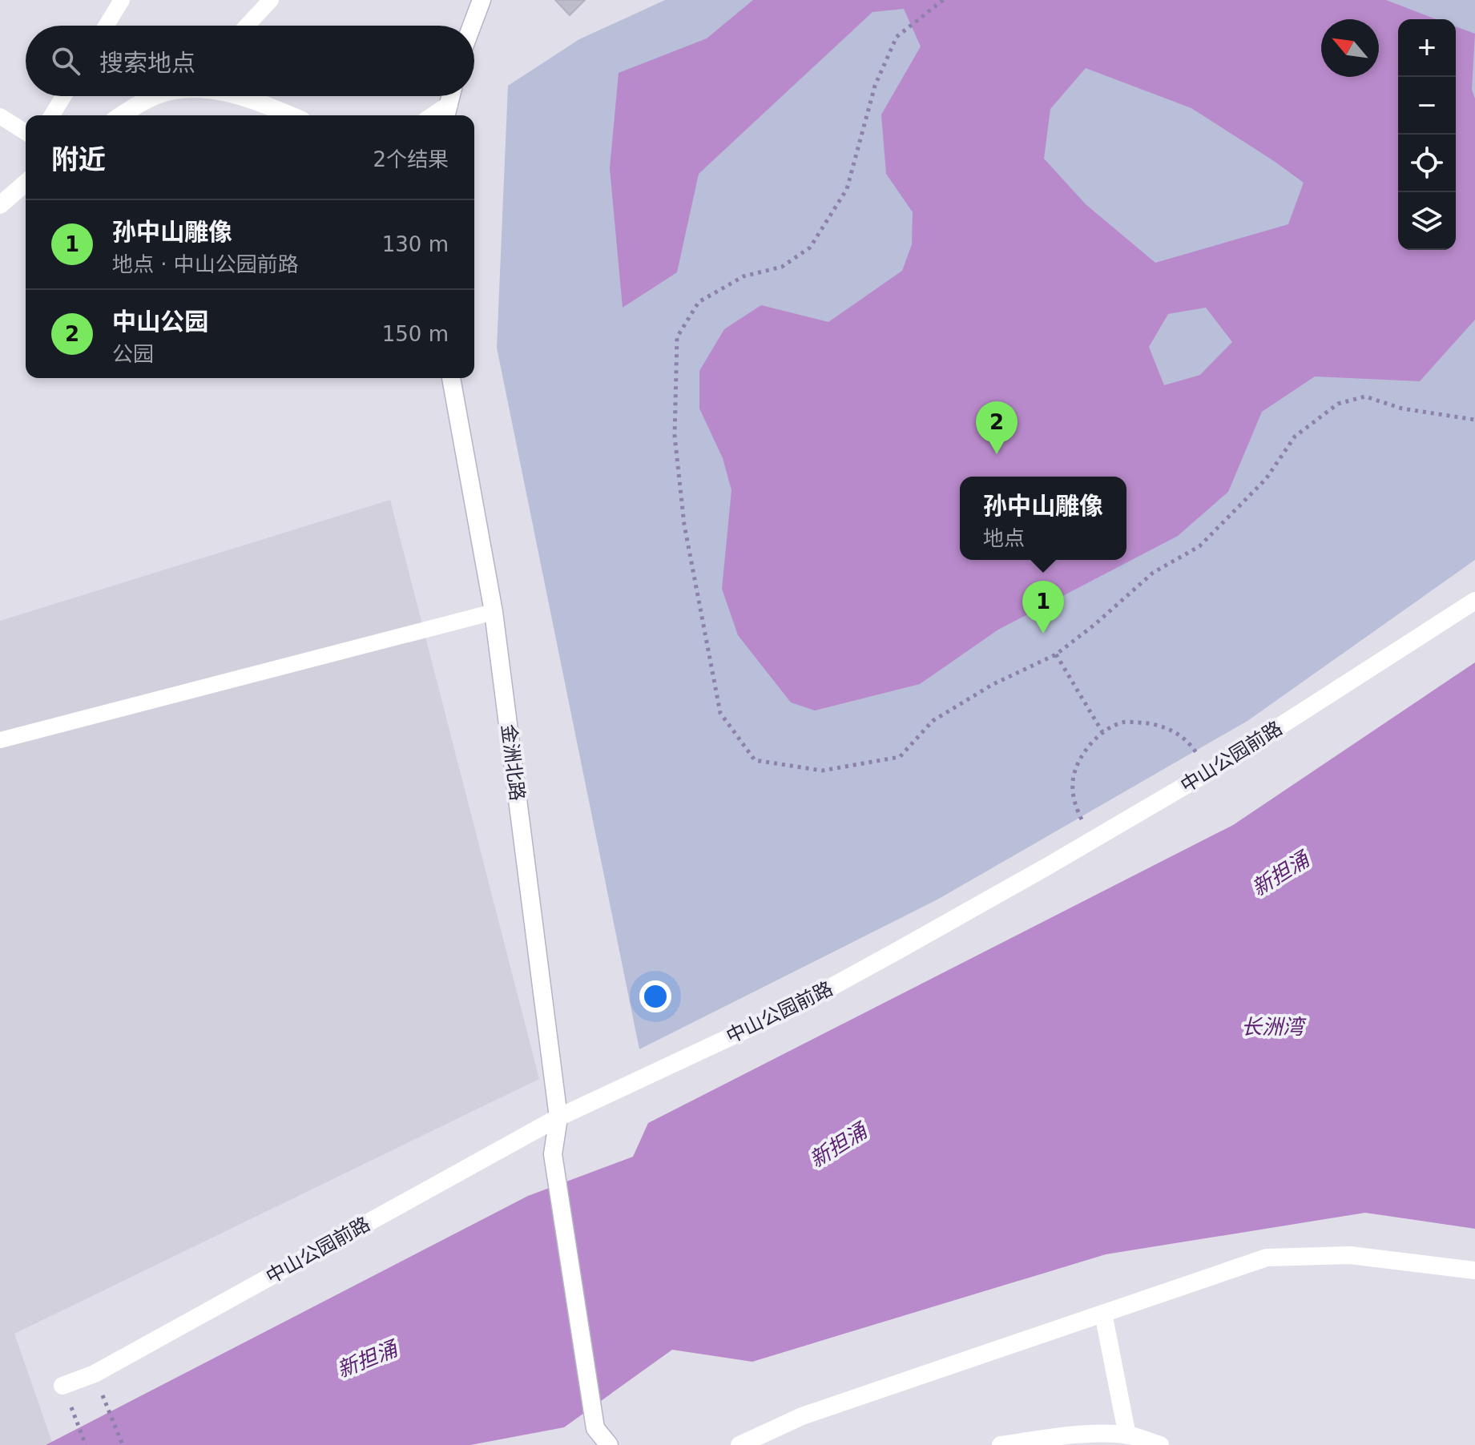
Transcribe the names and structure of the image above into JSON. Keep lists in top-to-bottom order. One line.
{"streets":{"street":["中山公园前路","金洲北路"]},"crossings":[["中山公园前路","金洲北路"]],"water":["新担涌","长洲湾"],"north":"top left","page":{"map_buttons":["+","−"],"search":"搜索地点","heading":["附近","2个结果"],"list":[{"mark":"1","name":"孙中山雕像","note":"地点 · 中山公园前路","value":"130 m"},{"mark":"2","name":"中山公园","note":"公园","value":"150 m"}],"pins":["2","1"],"popup":["孙中山雕像","地点"]}}
